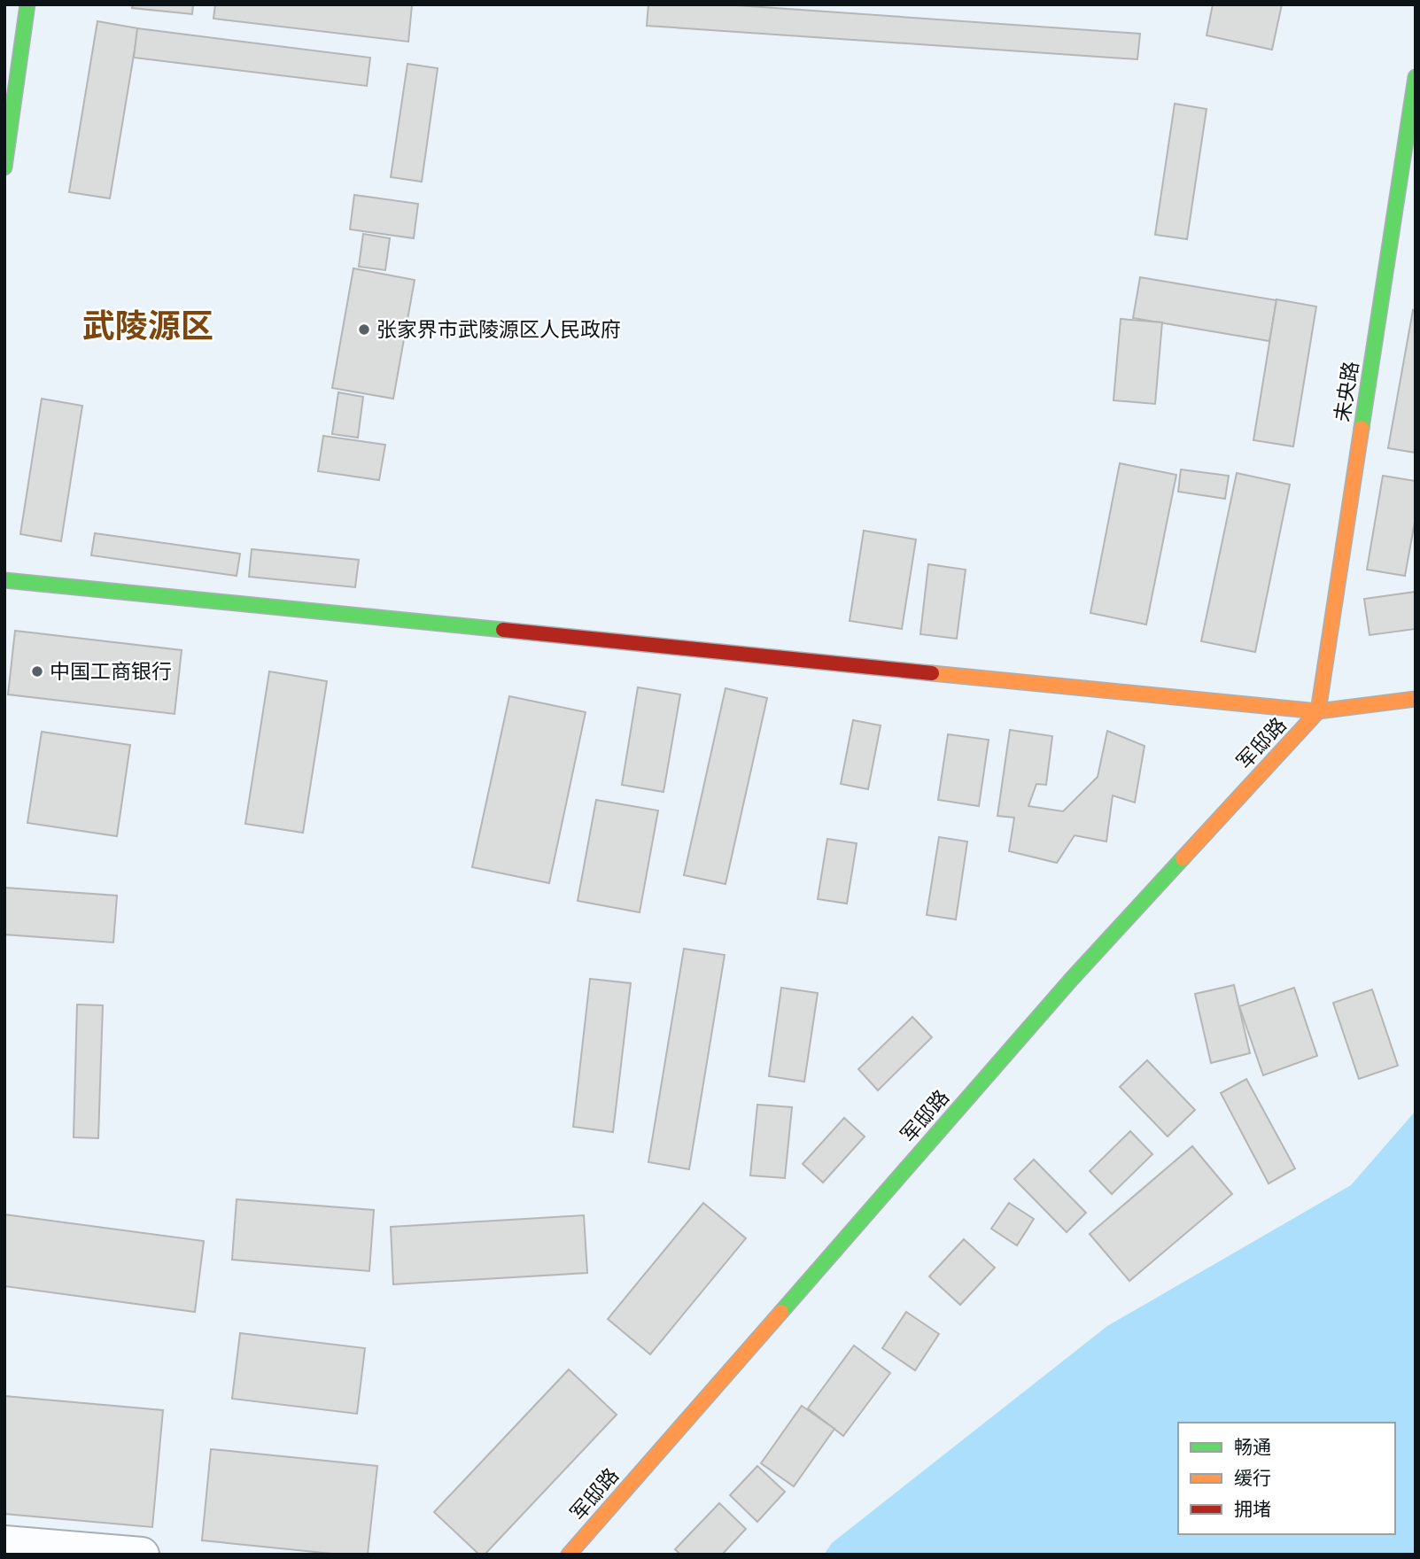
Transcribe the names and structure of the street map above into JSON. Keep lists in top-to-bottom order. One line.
{"streets":{"street":["未央路","军邸路"]},"crossings":[["未央路","军邸路"]],"districts":["武陵源区"],"places":["张家界市武陵源区人民政府","中国工商银行"],"legend":["畅通","缓行","拥堵"]}
